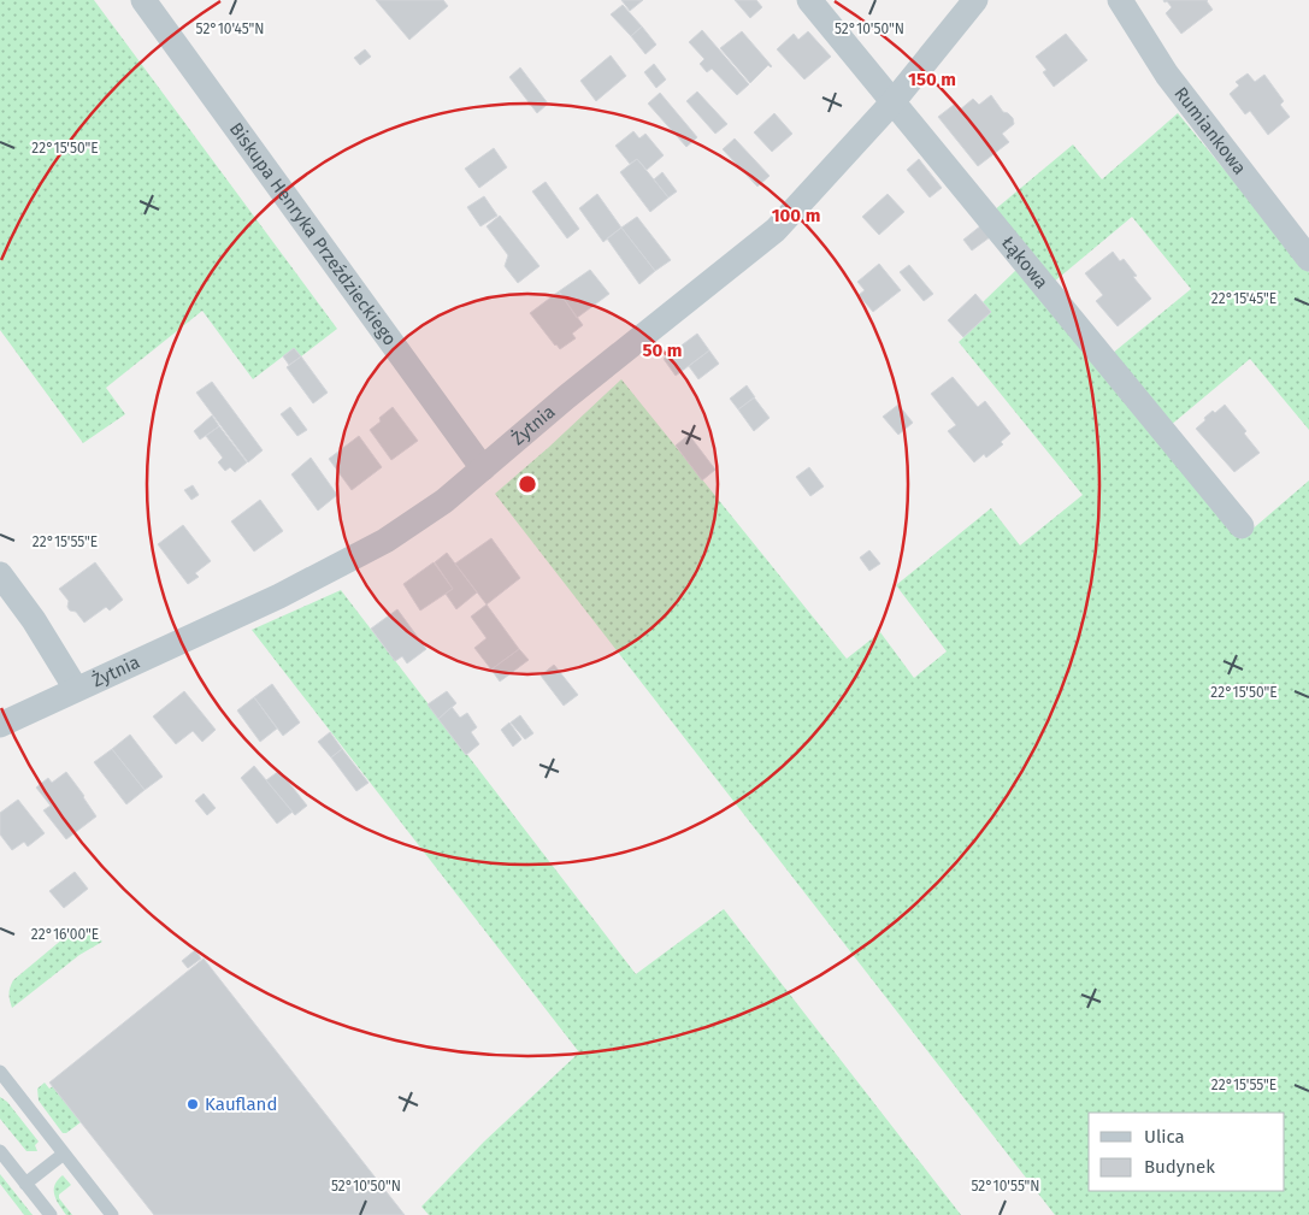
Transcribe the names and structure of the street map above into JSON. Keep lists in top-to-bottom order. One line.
{"streets":{"street":["Rumiankowa","Biskupa Henryka Przeździeckiego","Łąkowa","Żytnia"]},"crossings":[["Biskupa Henryka Przeździeckiego","Żytnia"],["Łąkowa","Żytnia"]],"places":["Kaufland"],"legend":["Ulica","Budynek"],"coordinates":["52°10'45\"N","52°10'50\"N","22°15'50\"E","22°15'45\"E","22°15'55\"E","22°16'00\"E","52°10'55\"N"],"rings":["150 m","100 m","50 m"]}
